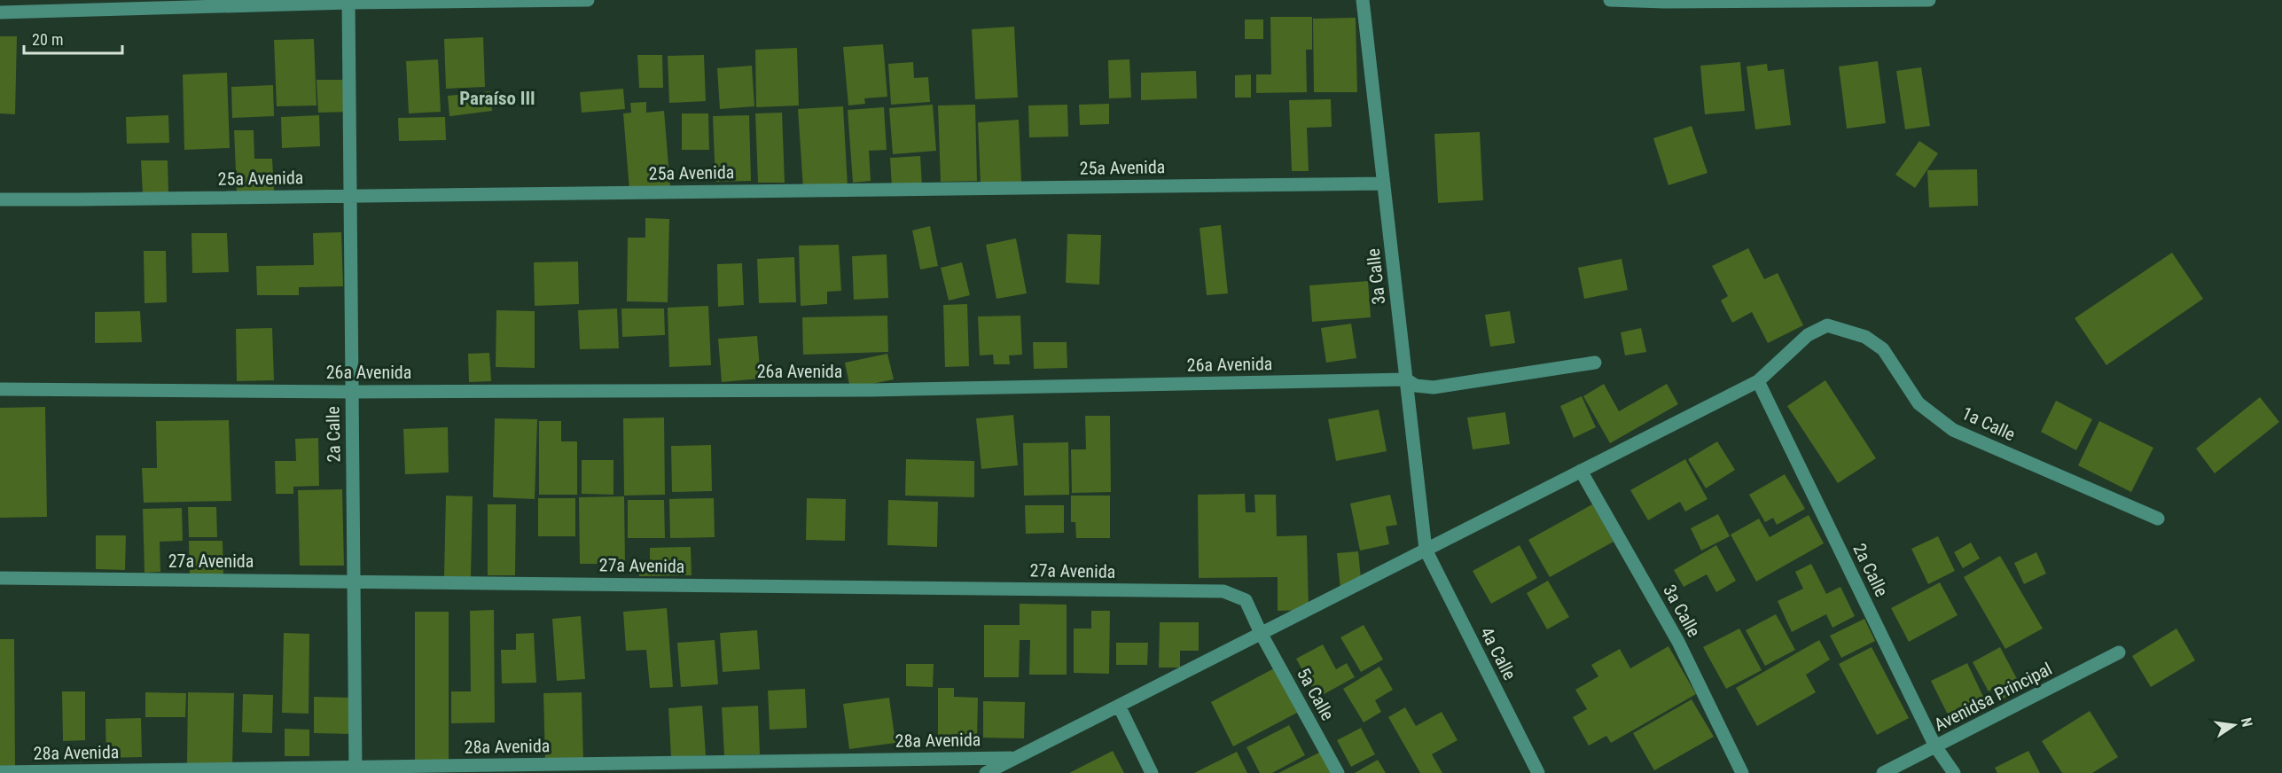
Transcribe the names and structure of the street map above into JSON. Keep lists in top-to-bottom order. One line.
{"streets":{"street":["25a Avenida","3a Calle","26a Avenida","1a Calle","2a Calle","27a Avenida","4a Calle","5a Calle","Avenidsa Principal","28a Avenida"]},"crossings":[["25a Avenida","3a Calle"],["25a Avenida","2a Calle"],["3a Calle","26a Avenida"],["3a Calle","1a Calle"],["3a Calle","4a Calle"],["26a Avenida","2a Calle"],["1a Calle","2a Calle"],["1a Calle","27a Avenida"],["1a Calle","4a Calle"],["1a Calle","5a Calle"],["1a Calle","28a Avenida"],["2a Calle","27a Avenida"],["2a Calle","Avenidsa Principal"],["2a Calle","28a Avenida"],["27a Avenida","5a Calle"]],"districts":["Paraíso III"],"scale_bar":"20 m","north":"right"}
